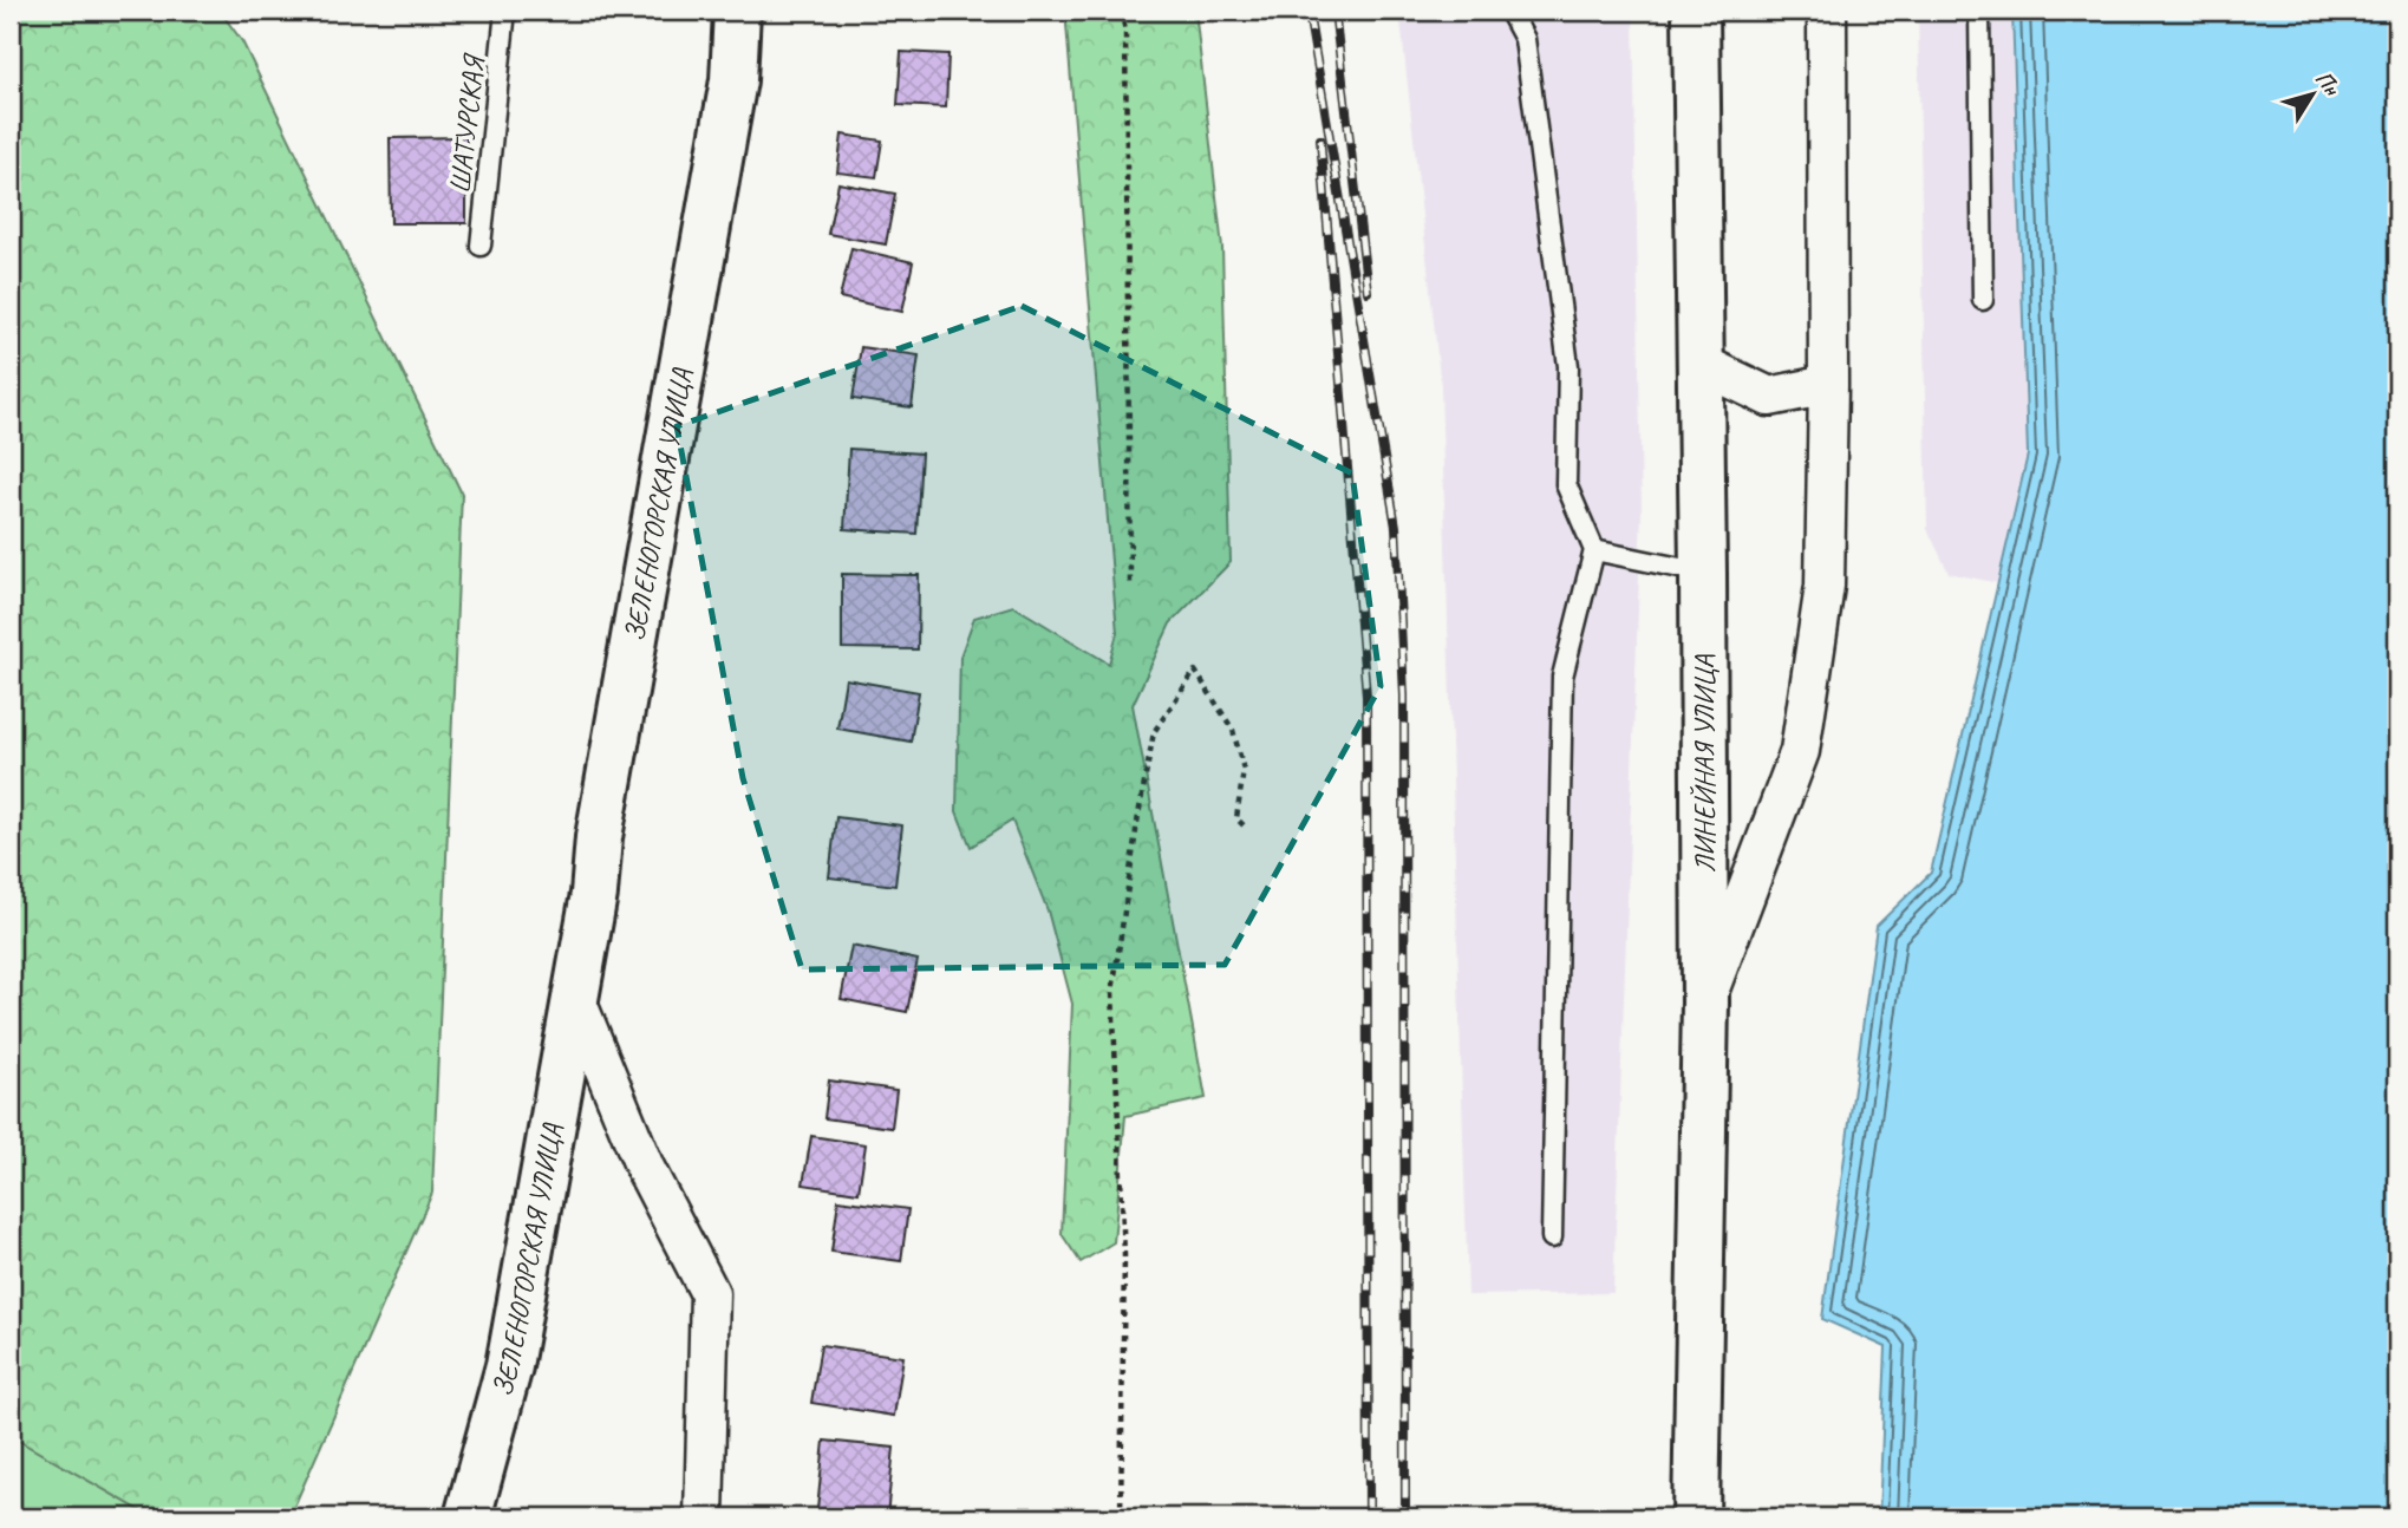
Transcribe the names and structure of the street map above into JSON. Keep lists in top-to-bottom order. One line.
{"streets":{"main road":["ЗЕЛЕНОГОРСКАЯ УЛИЦА","ЛИНЕЙНАЯ УЛИЦА"],"lane":["ШАТУРСКАЯ"]},"north":"top right"}
